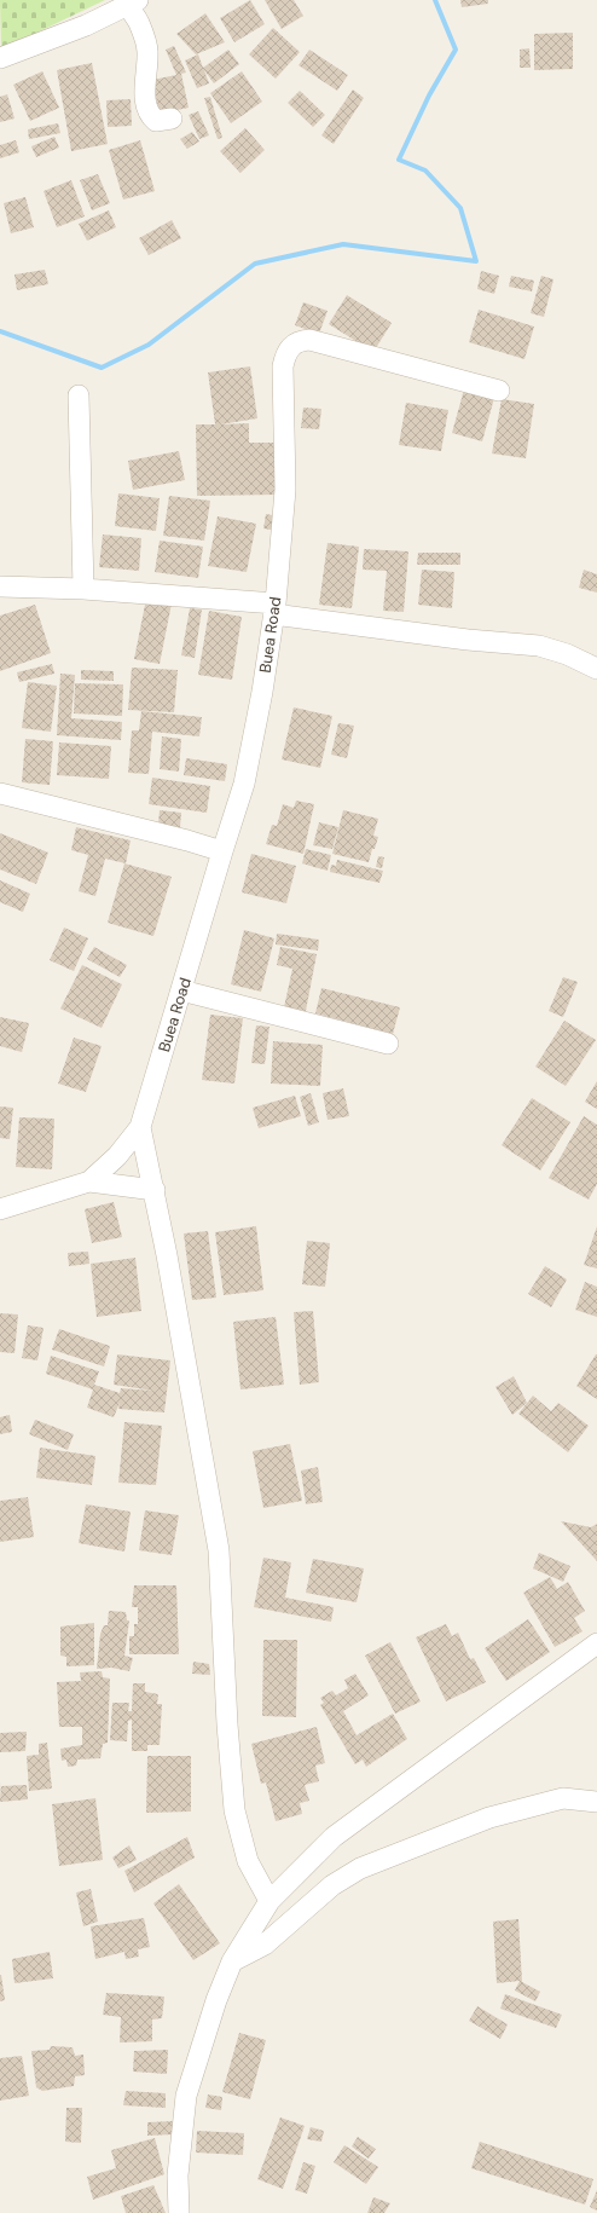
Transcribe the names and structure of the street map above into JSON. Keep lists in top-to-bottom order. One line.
{"streets":{"street":["Buea Road"]}}
